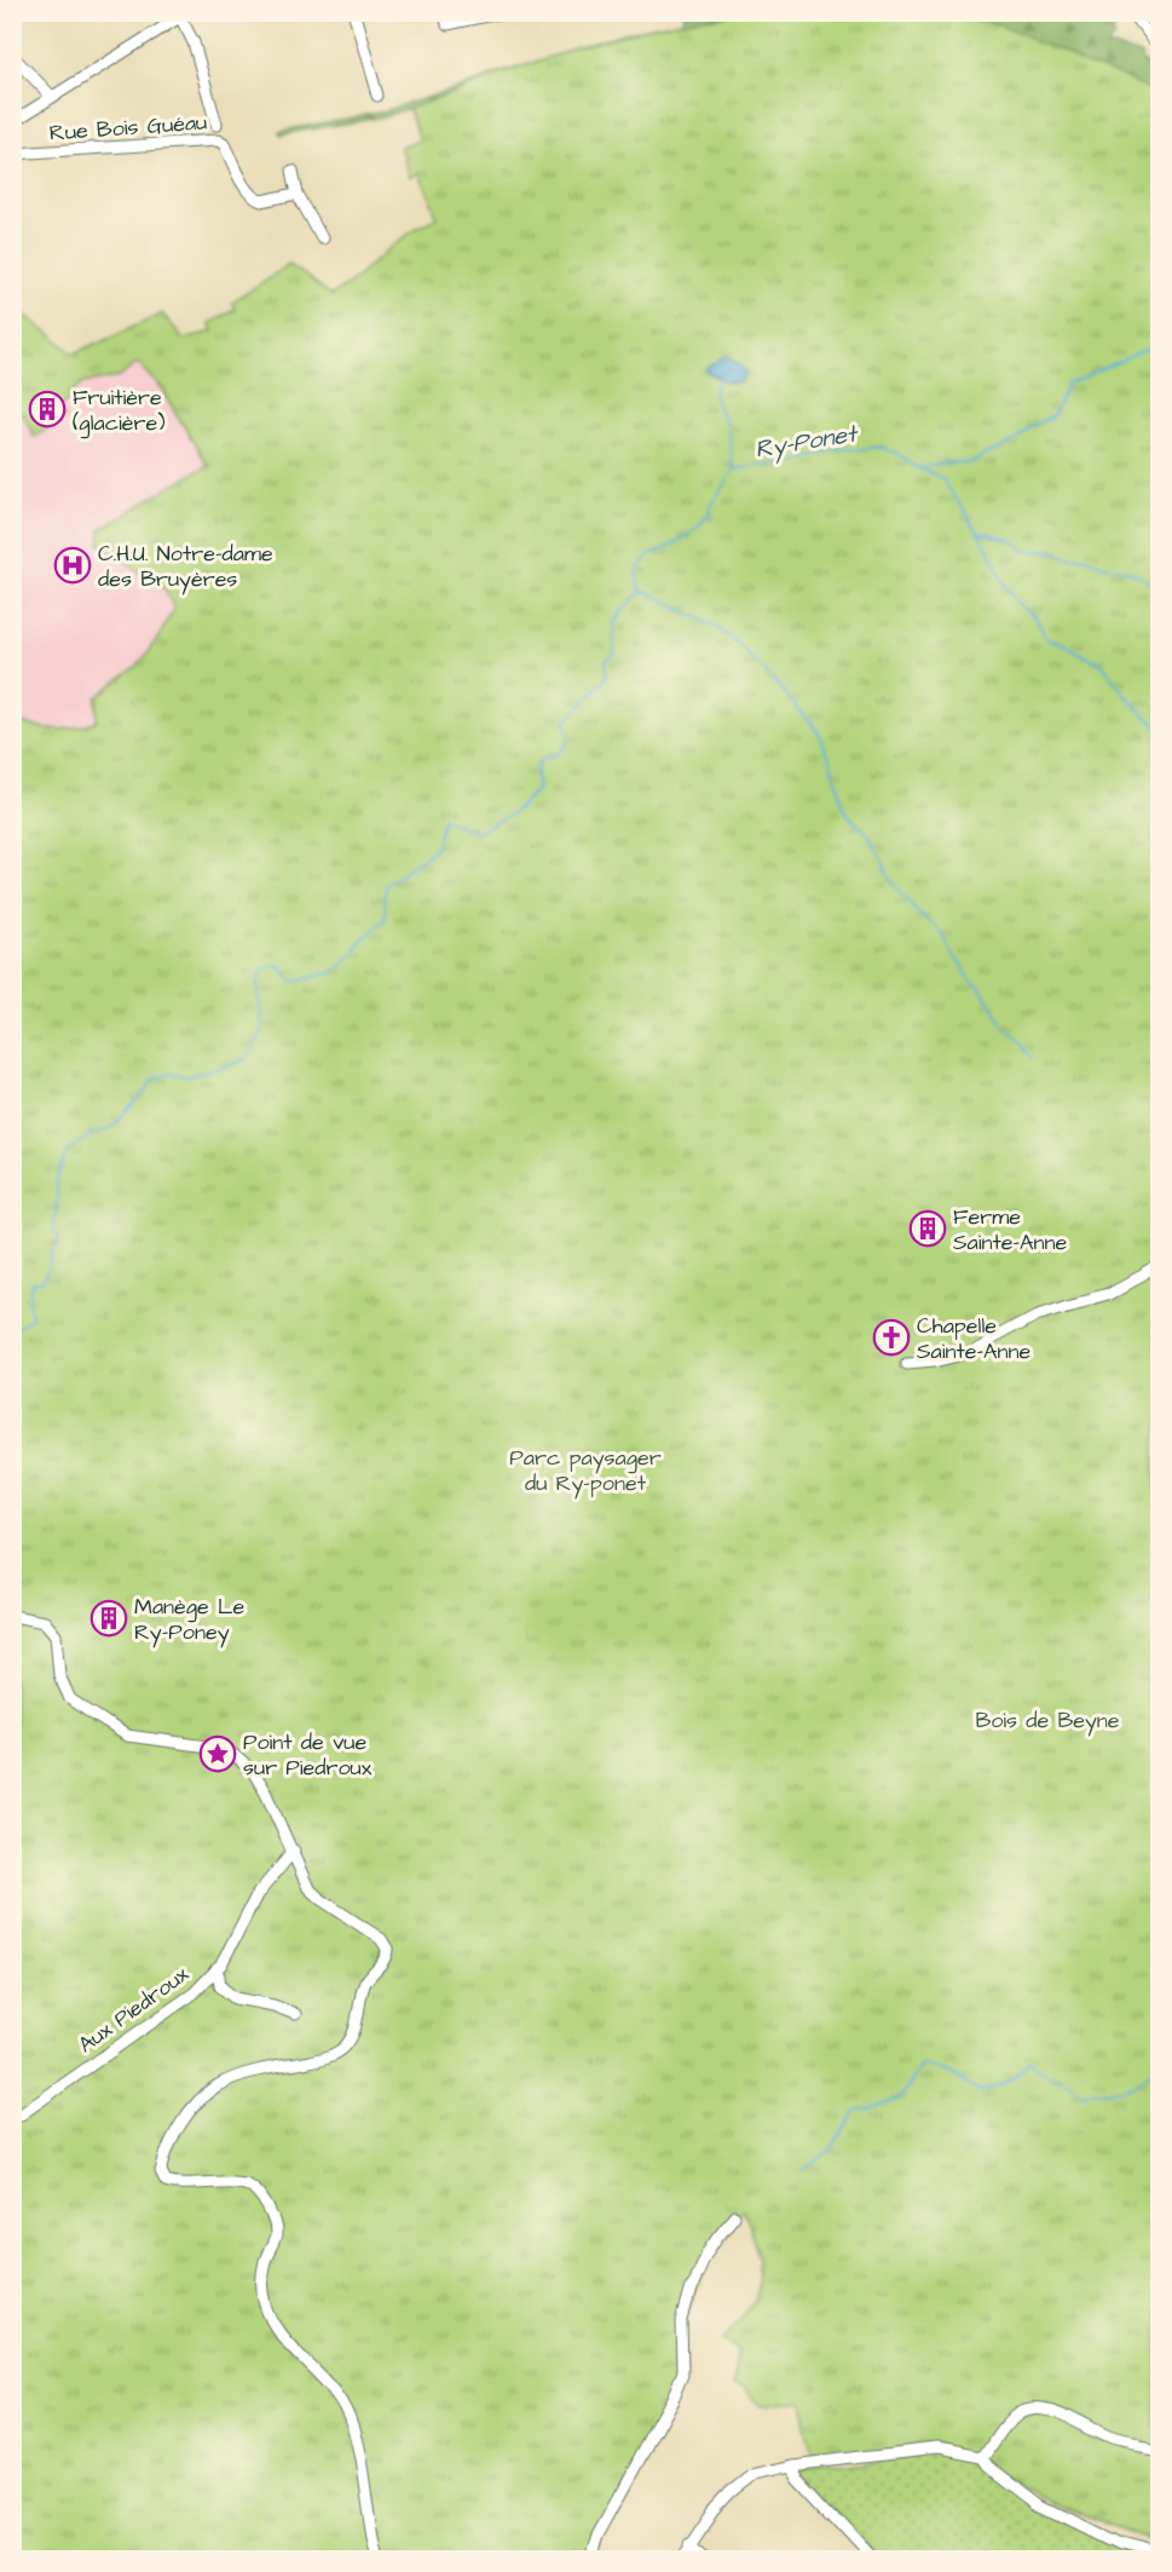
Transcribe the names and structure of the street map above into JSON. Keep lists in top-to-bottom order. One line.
{"streets":{"street":["Rue Bois Guéau","Aux Piedroux"]},"water":["Ry-Ponet"],"parks":["Parc paysager du Ry-ponet","Bois de Beyne"],"places":{"building":["Fruitière (glacière)","Ferme Sainte-Anne","Manège Le Ry-Poney"],"hospital":["C.H.U. Notre-dame des Bruyères"],"church":["Chapelle Sainte-Anne"],"place":["Point de vue sur Piedroux"]}}
